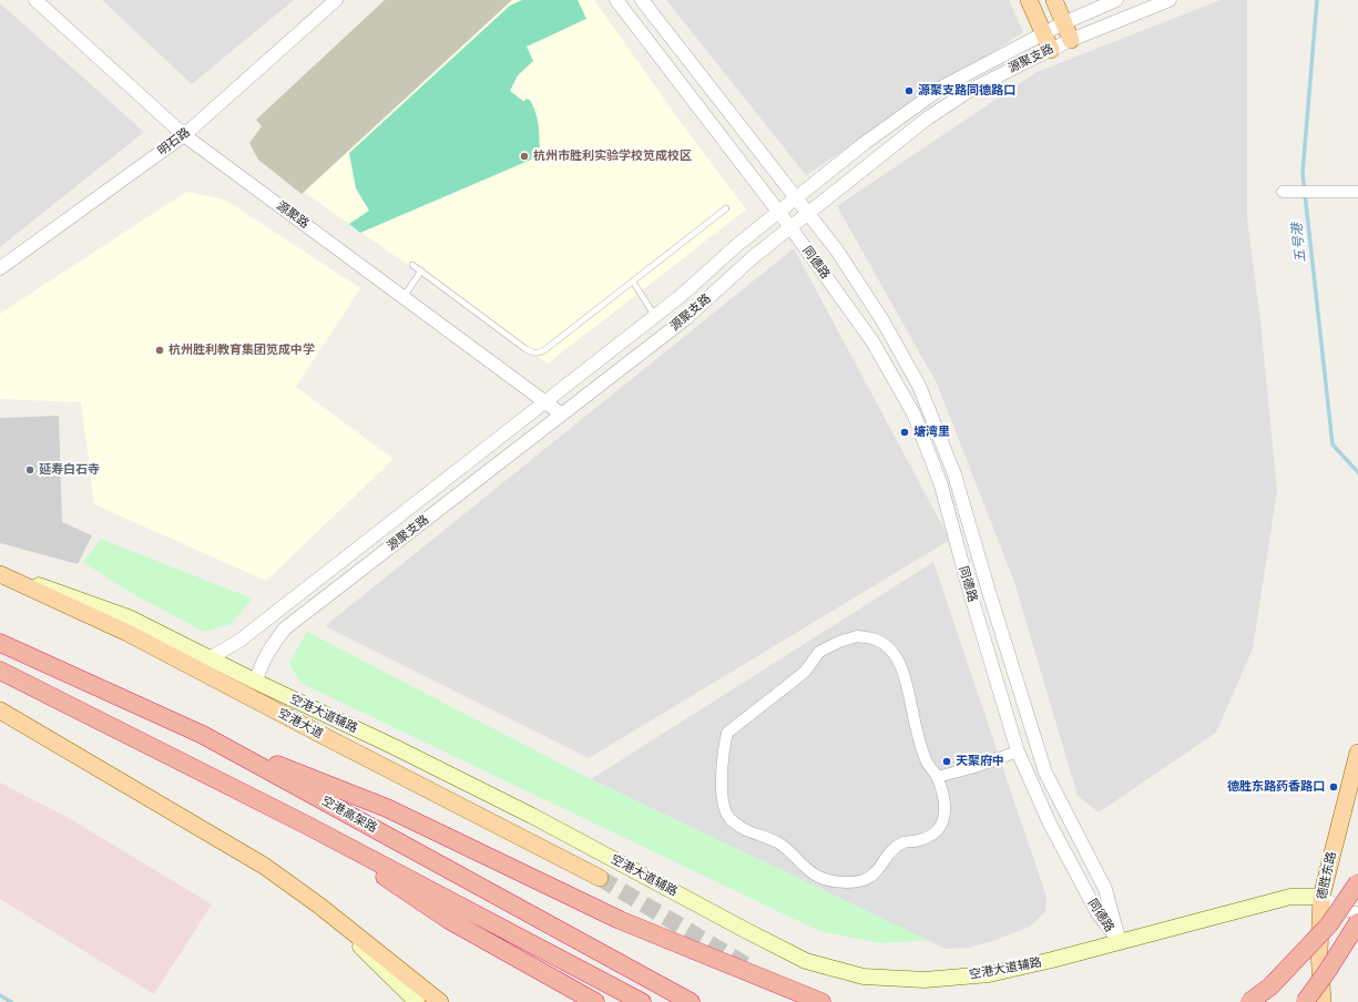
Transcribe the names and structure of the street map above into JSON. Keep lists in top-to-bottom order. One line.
{"streets":{"highway":["空港高架路"],"main road":["空港大道辅路","空港大道","德胜东路"],"street":["源聚支路","明石路","源聚路","同德路"]},"crossings":[["源聚支路","源聚路"],["源聚支路","同德路"],["源聚支路","空港大道辅路"],["明石路","源聚路"],["同德路","空港大道辅路"],["空港大道辅路","空港大道"],["空港大道辅路","德胜东路"]],"water":["五号港"],"places":["源聚支路同德路口","杭州市胜利实验学校笕成校区","杭州胜利教育集团笕成中学","塘湾里","延寿白石寺","天聚府中","德胜东路药香路口"]}
